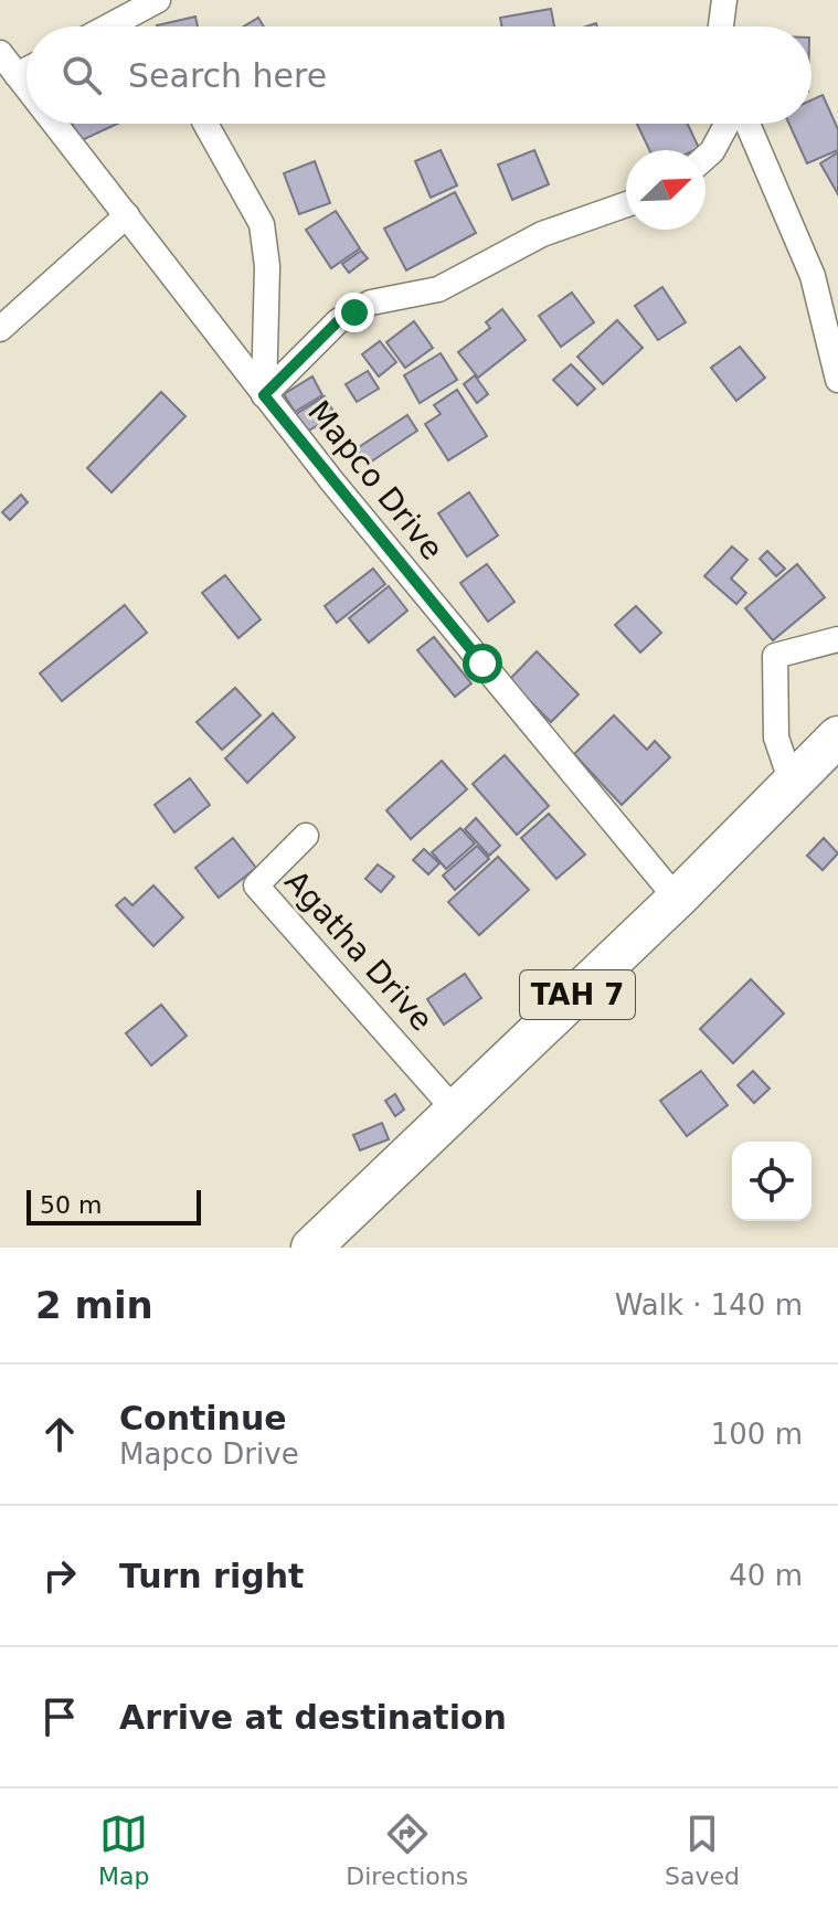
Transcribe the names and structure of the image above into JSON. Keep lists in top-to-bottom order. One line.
{"streets":{"highway":["TAH 7"],"street":["Mapco Drive","Agatha Drive"]},"crossings":[["Mapco Drive","TAH 7"],["Agatha Drive","TAH 7"]],"scale_bar":"50 m","north":"top right","page":{"search":"Search here","scale":"50 m","heading":["2 min","Walk · 140 m"],"list":[["Continue","Mapco Drive","100 m"],["Turn right","40 m"],"Arrive at destination"],"nav":["Map","Directions","Saved"]}}
